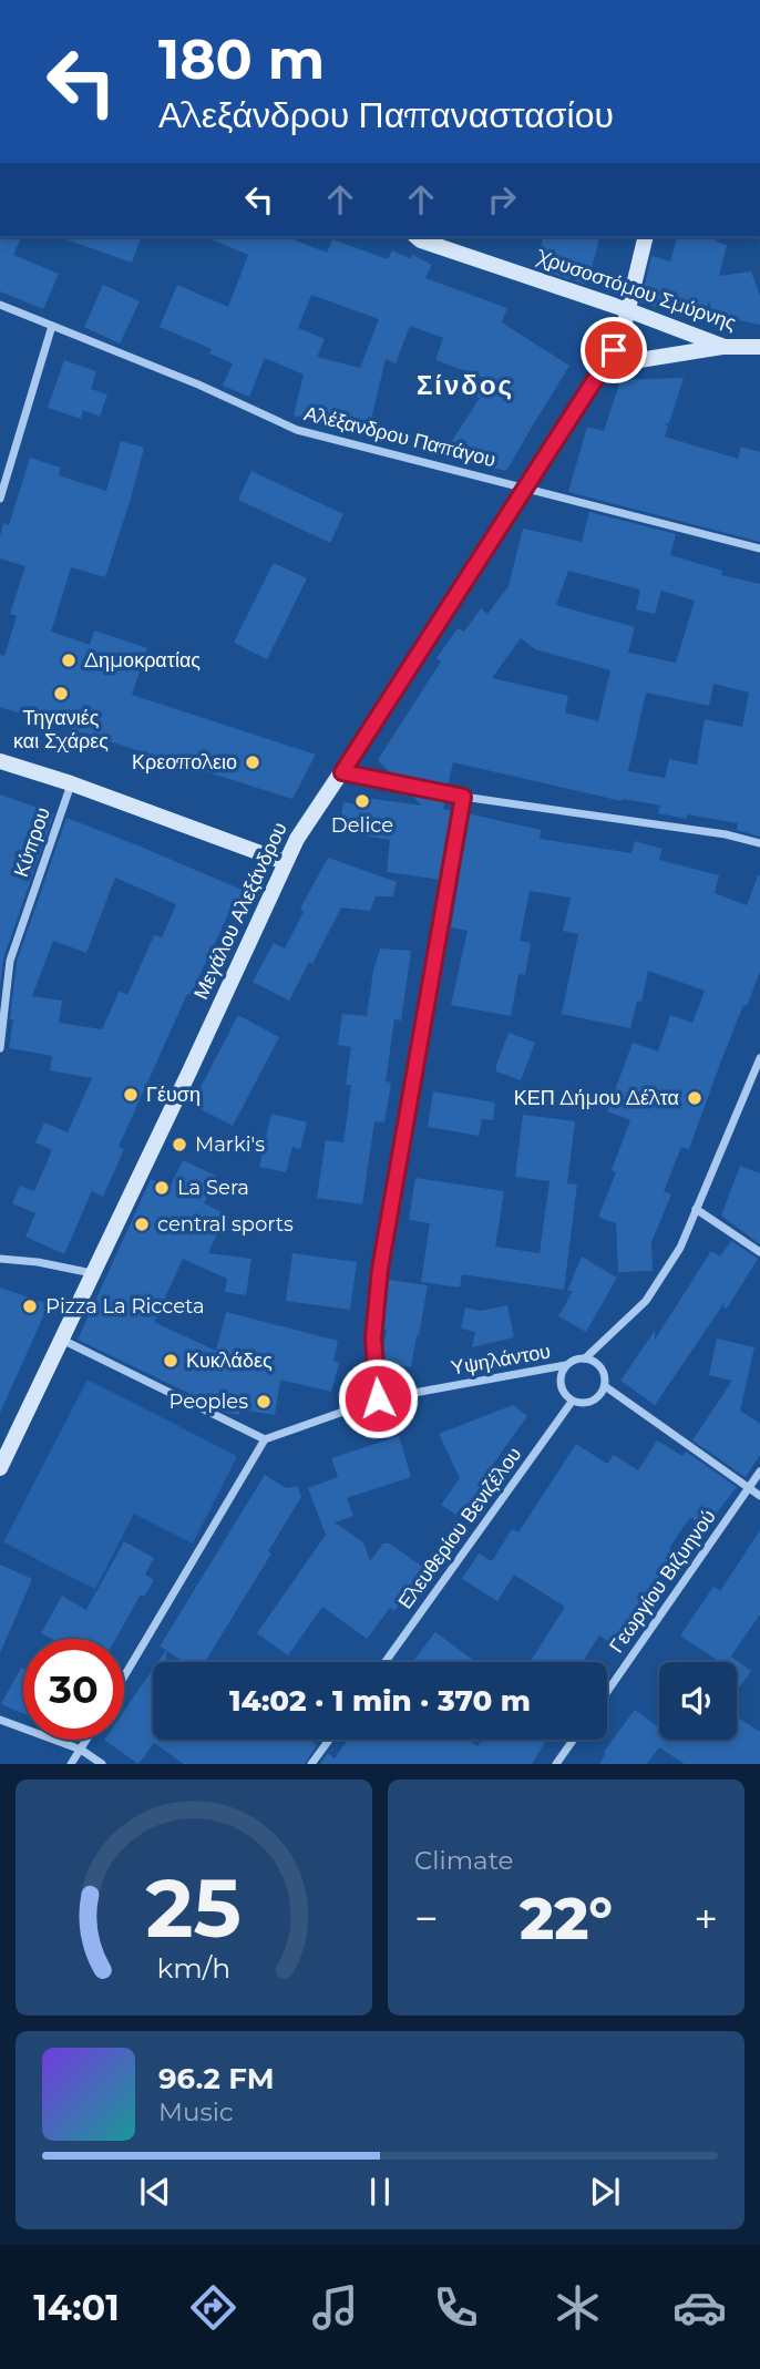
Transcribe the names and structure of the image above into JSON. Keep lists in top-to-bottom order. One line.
{"streets":{"street":["Χρυσοστόμου Σμύρνης","Αλέξανδρου Παπάγου","Κύπρου","Μεγάλου Αλεξάνδρου","Υψηλάντου","Ελευθερίου Βενιζέλου","Γεωργίου Βιζυηνού"]},"crossings":[["Χρυσοστόμου Σμύρνης","Μεγάλου Αλεξάνδρου"],["Αλέξανδρου Παπάγου","Μεγάλου Αλεξάνδρου"],["Υψηλάντου","Ελευθερίου Βενιζέλου"]],"districts":["Σίνδος"],"places":["Δημοκρατίας","Τηγανιές και Σχάρες","Κρεοπολειο","Delice","Γέυση","ΚΕΠ Δήμου Δέλτα","Marki's","La Sera","central sports","Pizza La Ricceta","Κυκλάδες","Peoples"],"page":{"turn":["180 m","Αλεξάνδρου Παπαναστασίου"],"limit":"30","trip":"14:02 · 1 min · 370 m","tile":"Climate","heat":["−","22°","+"],"song":["96.2 FM","Music"],"tabs":"14:01","gauge":["25","km/h"]}}
